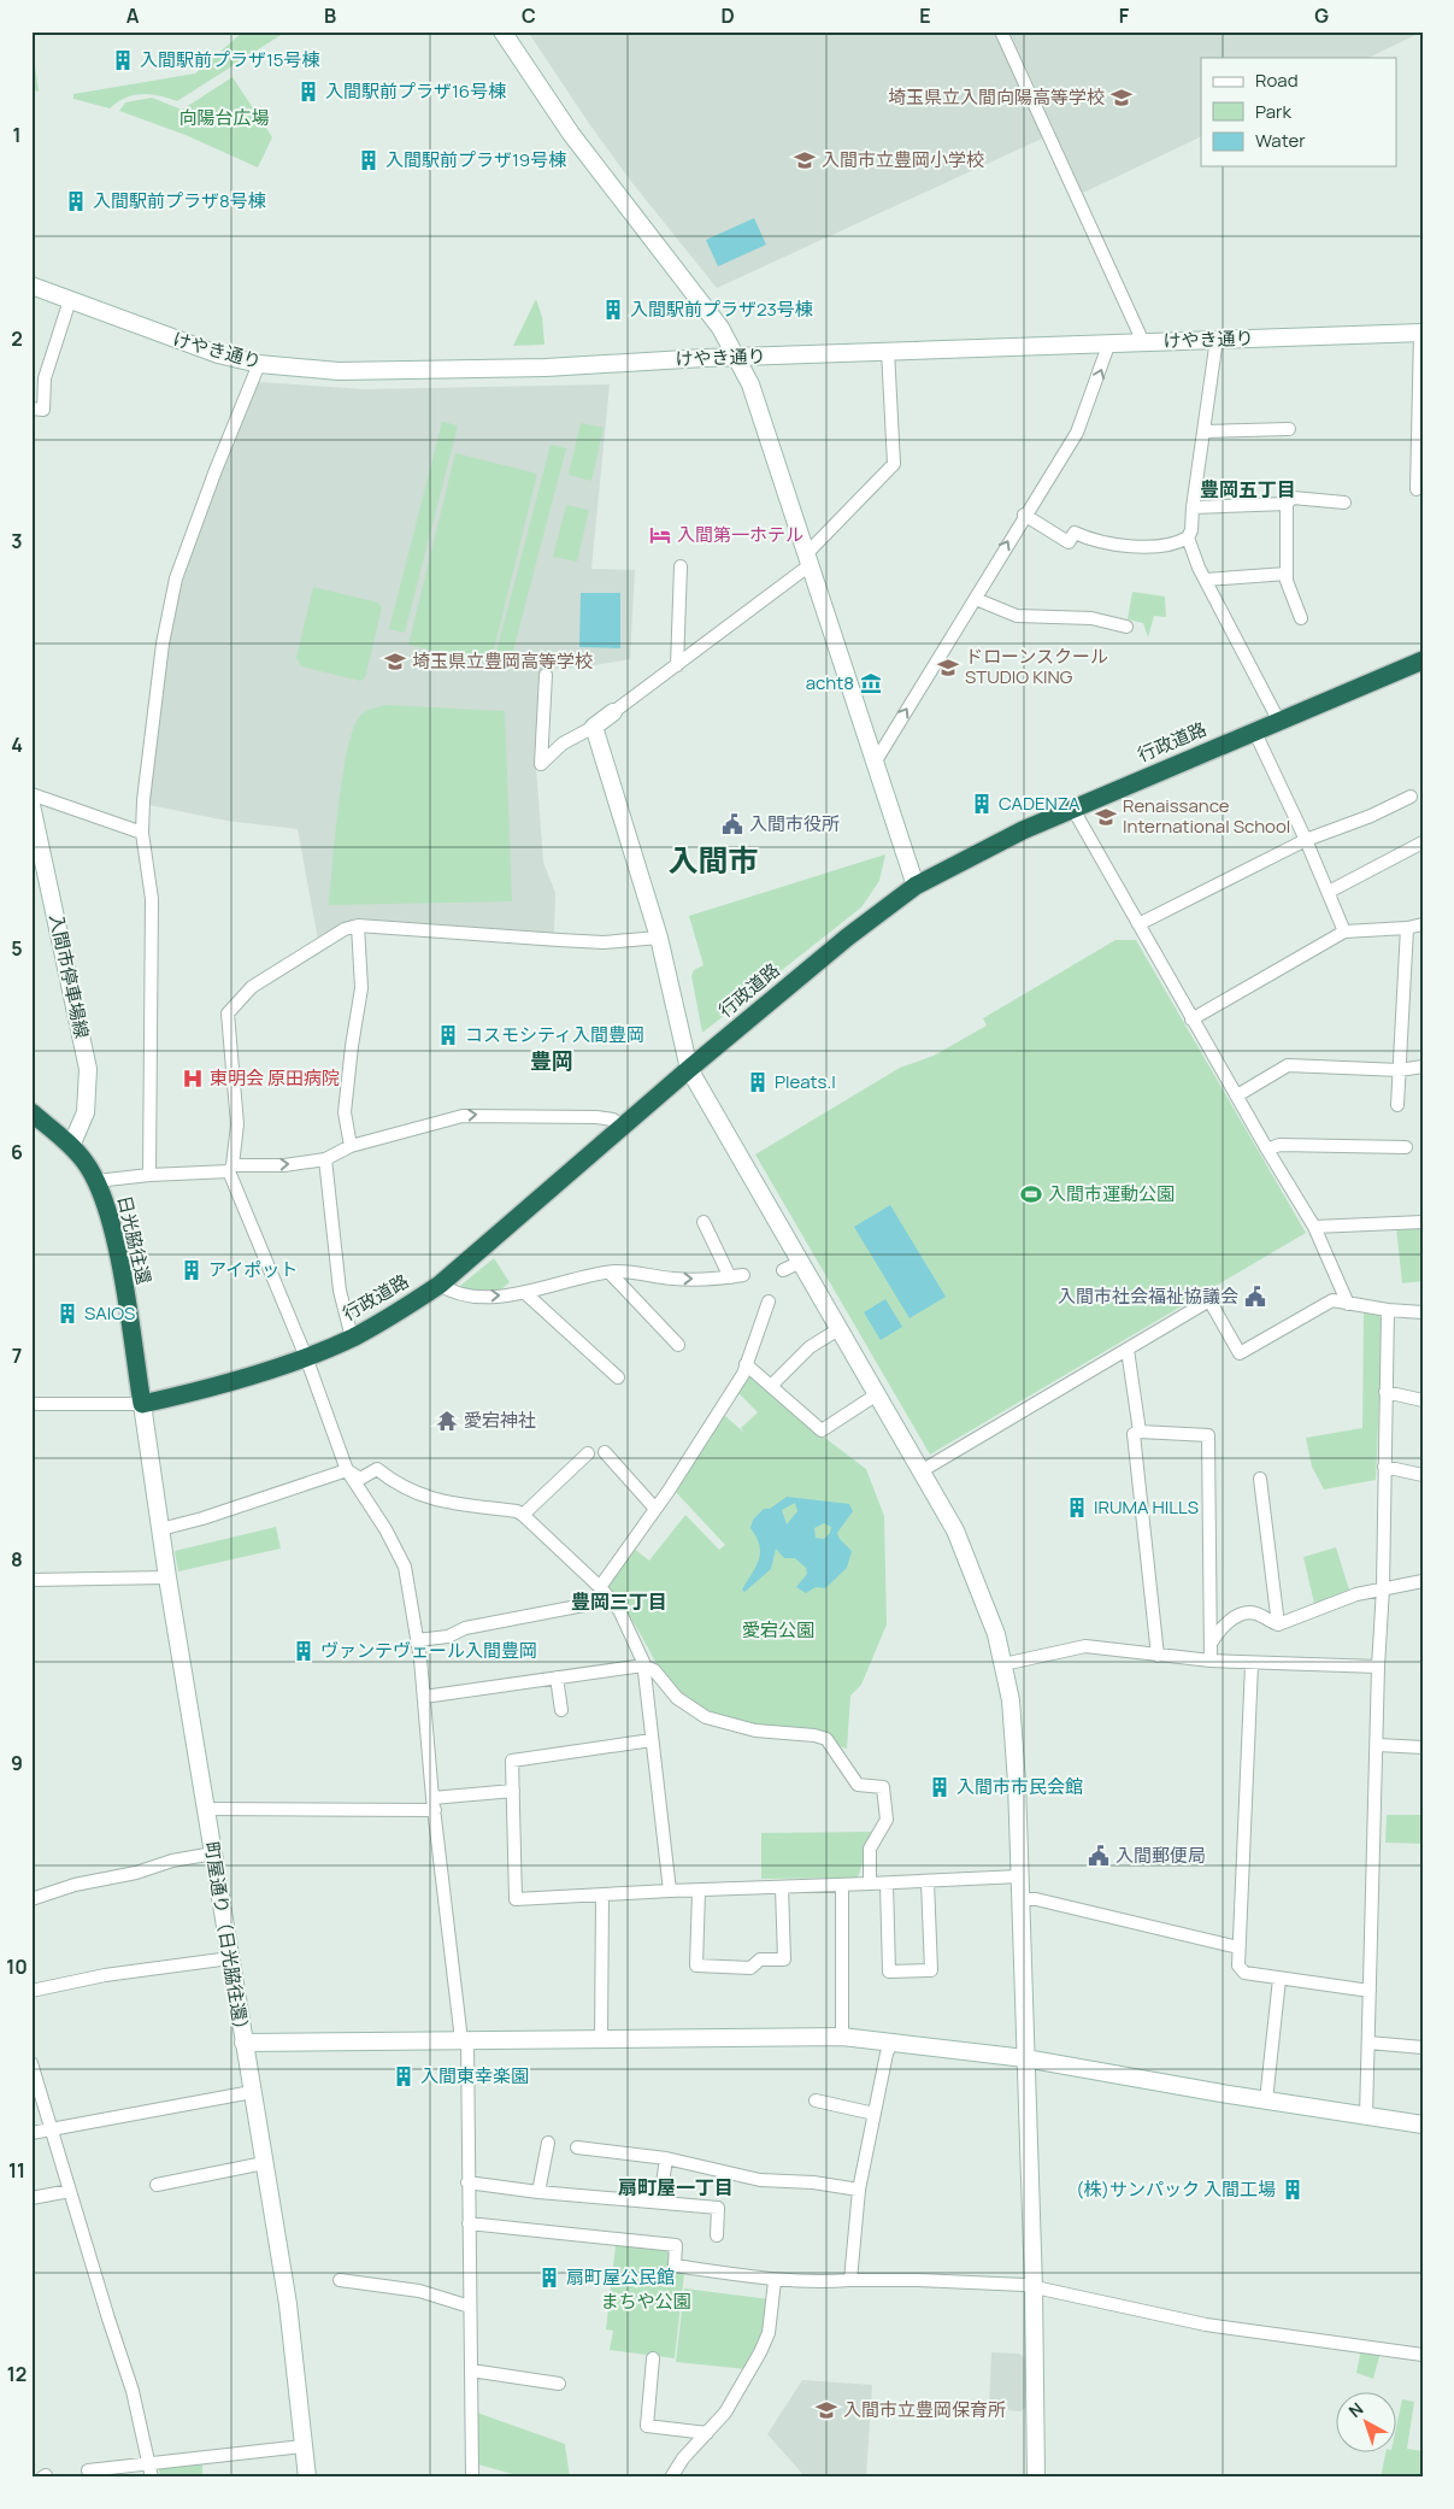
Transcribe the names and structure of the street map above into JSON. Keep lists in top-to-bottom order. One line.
{"streets":{"highway":["行政道路","日光脇往還"],"street":["けやき通り","入間市停車場線","町屋通り（日光脇往還）"]},"crossings":[["行政道路","日光脇往還"],["行政道路","町屋通り（日光脇往還）"],["入間市停車場線","日光脇往還"],["日光脇往還","町屋通り（日光脇往還）"]],"districts":["豊岡五丁目","入間市","豊岡","豊岡三丁目","扇町屋一丁目"],"parks":["向陽台広場","愛宕公園","まちや公園"],"places":{"building":["入間駅前プラザ15号棟","入間駅前プラザ16号棟","入間駅前プラザ19号棟","入間駅前プラザ8号棟","入間駅前プラザ23号棟","CADENZA","コスモシティ入間豊岡","Pleats.I","アイポット","SAIOS","IRUMA HILLS","ヴァンテヴェール入間豊岡","入間市市民会館","入間東幸楽園","(株)サンパック 入間工場","扇町屋公民館"],"school or university":["埼玉県立入間向陽高等学校","入間市立豊岡小学校","埼玉県立豊岡高等学校","ドローンスクール STUDIO KING","Renaissance International School","入間市立豊岡保育所"],"hotel":["入間第一ホテル"],"museum":["acht8"],"public building":["入間市役所","入間市社会福祉協議会","入間郵便局"],"hospital":["東明会 原田病院"],"sports":["入間市運動公園"],"temple":["愛宕神社"]},"legend":["Road","Park","Water"],"north":"top left","grid":{"columns":["A","B","C","D","E","F","G"],"rows":["1","2","3","4","5","6","7","8","9","10","11","12"]}}
